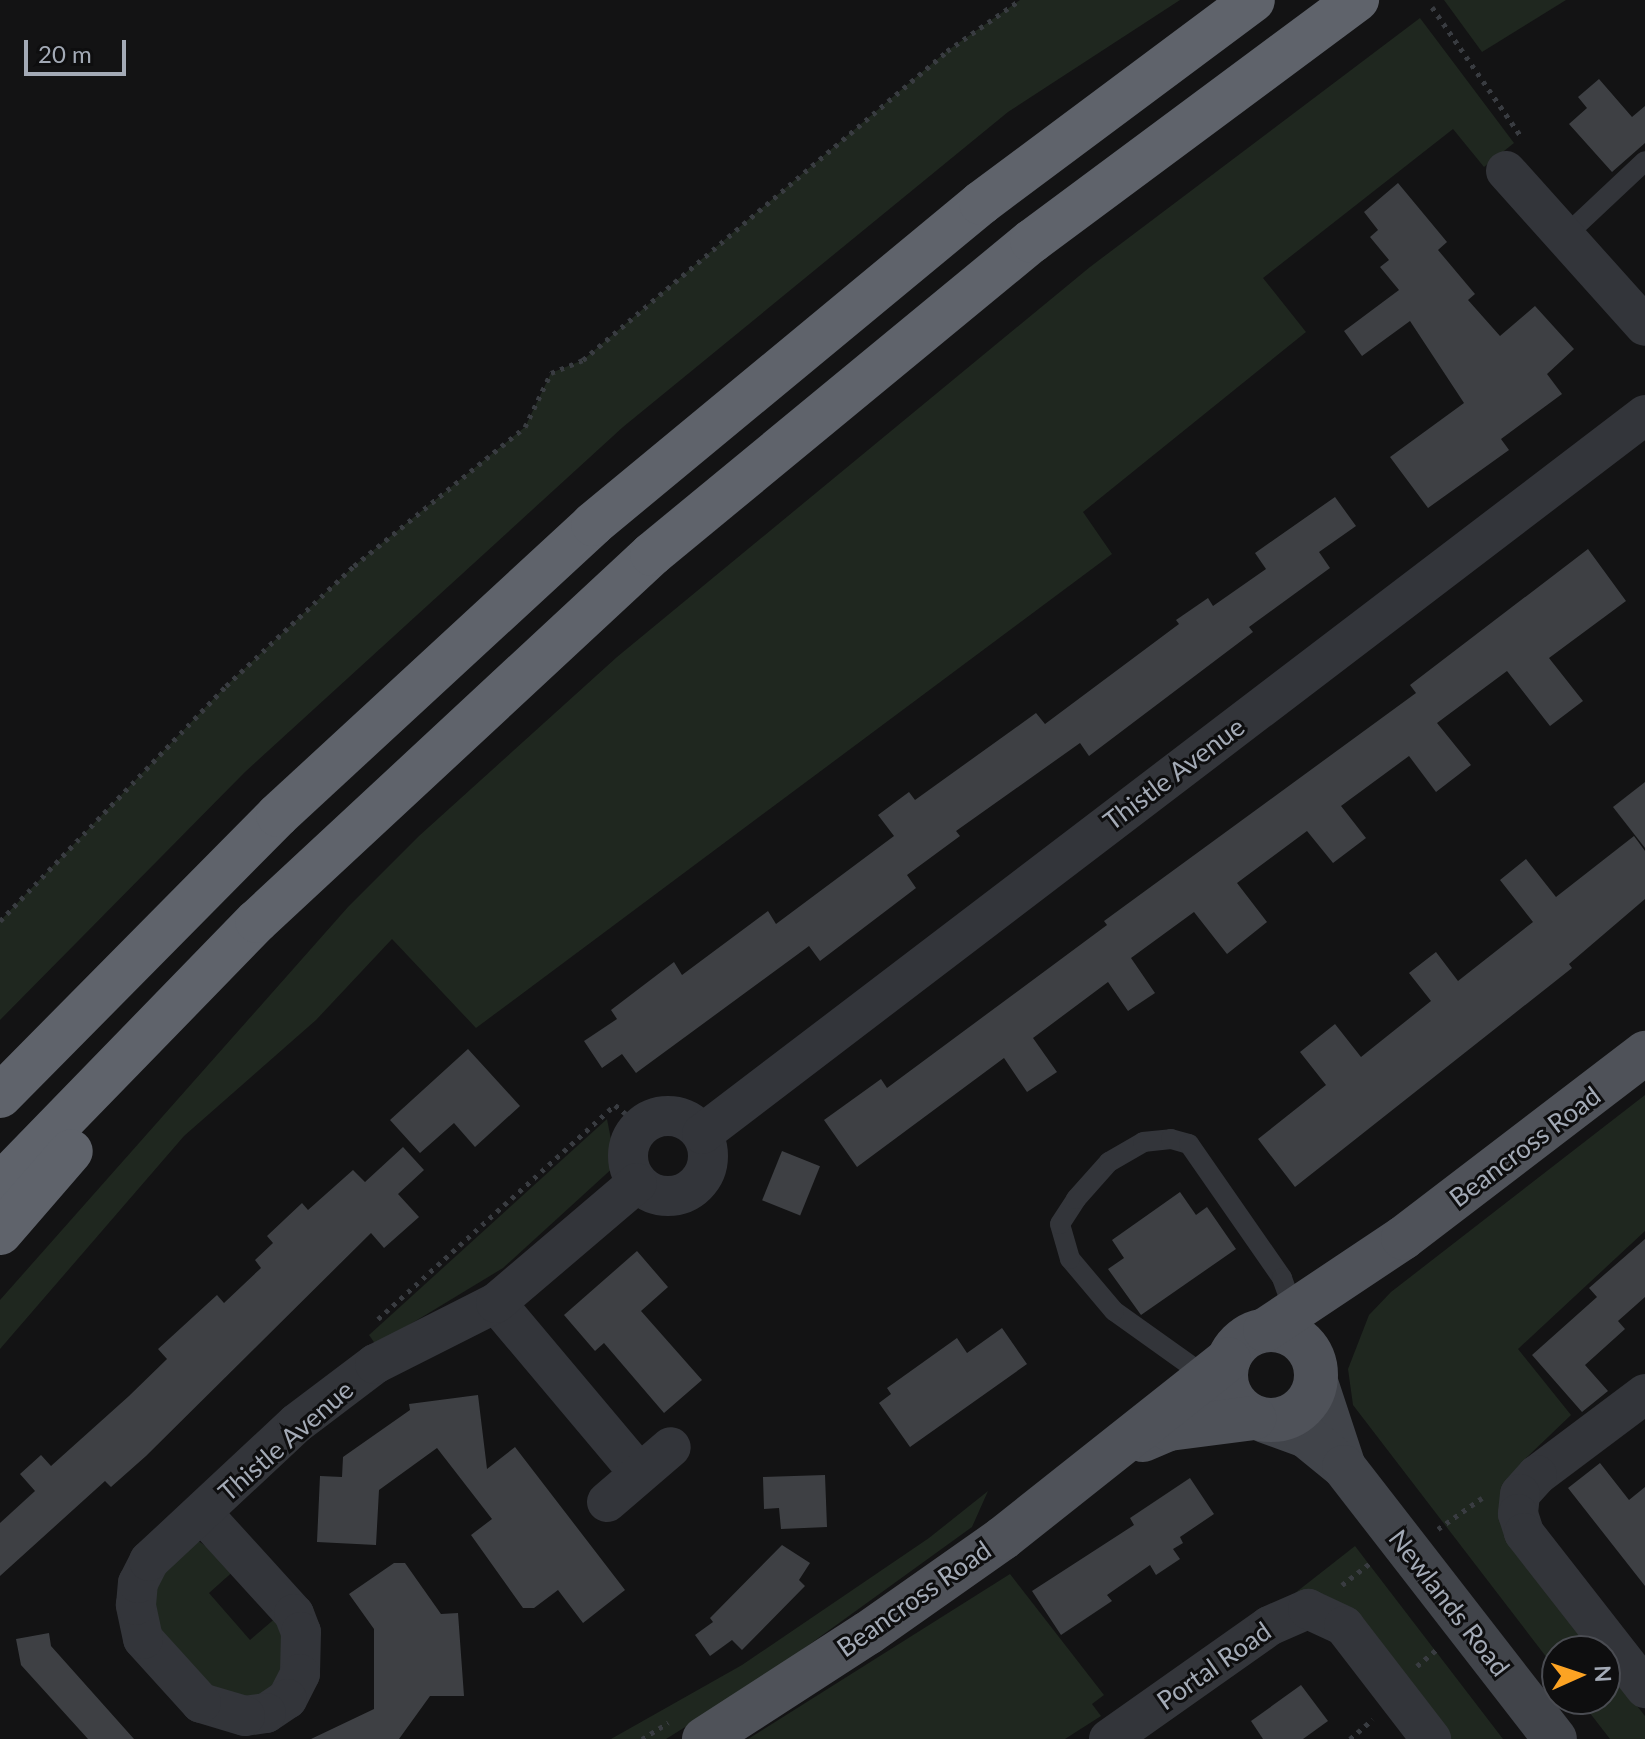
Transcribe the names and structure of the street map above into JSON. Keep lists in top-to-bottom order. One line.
{"streets":{"main road":["Beancross Road","Newlands Road"],"street":["Thistle Avenue","Portal Road"]},"crossings":[["Beancross Road","Newlands Road"]],"scale_bar":"20 m","north":"right"}
